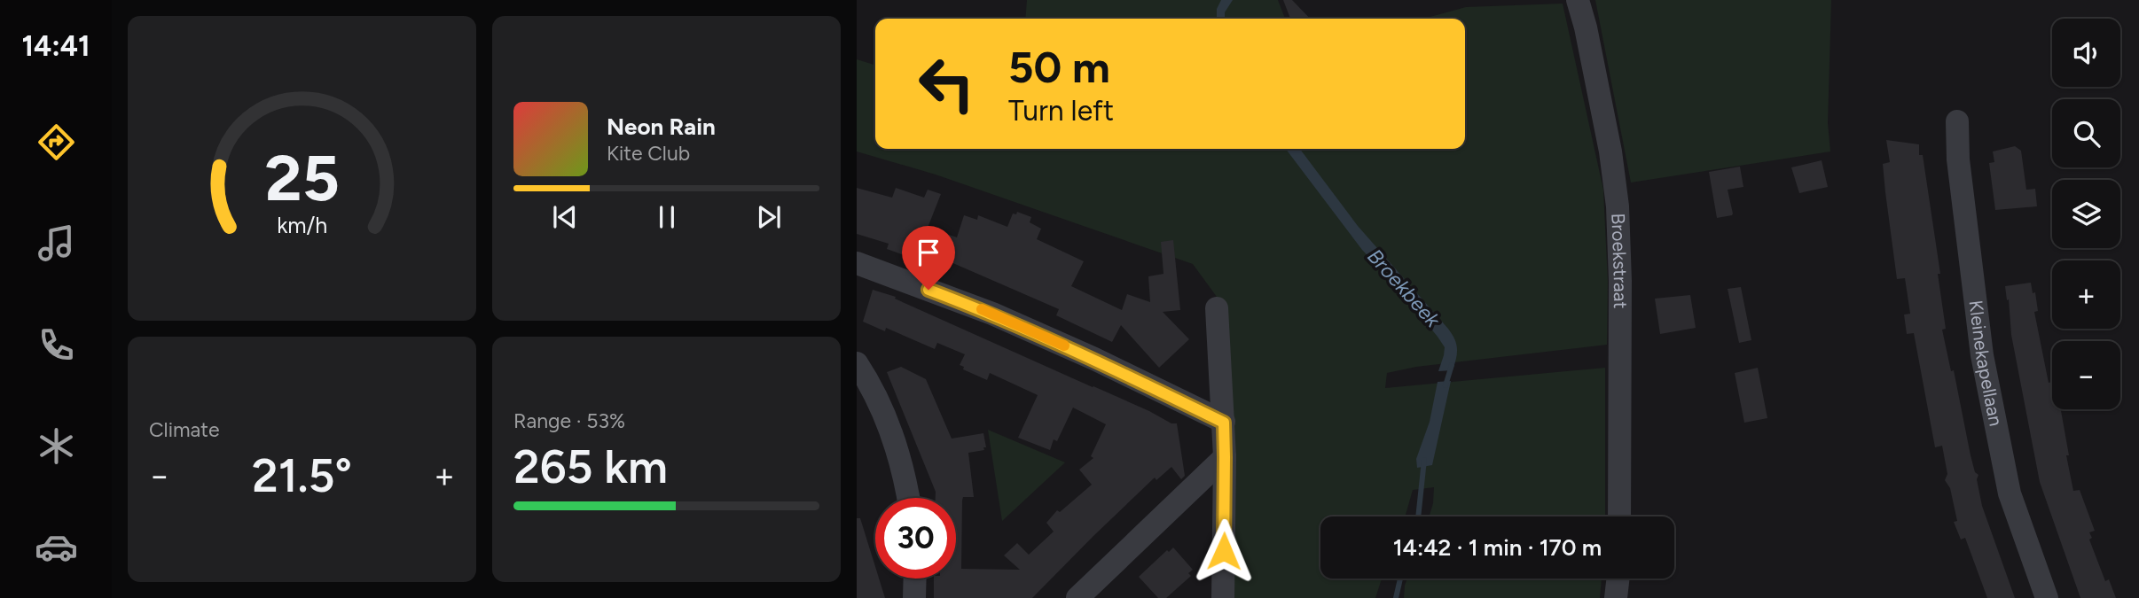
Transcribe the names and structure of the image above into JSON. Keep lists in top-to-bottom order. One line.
{"streets":{"street":["Broekstraat","Kleinekapellaan"]},"water":["Broekbeek"],"page":{"tabs":"14:41","map_buttons":["+","−"],"turn":["50 m","Turn left"],"song":["Neon Rain","Kite Club"],"tile":["Climate",["Range · 53%","265 km"]],"heat":["−","21.5°","+"],"limit":"30","trip":"14:42 · 1 min · 170 m","gauge":["25","km/h"]}}
